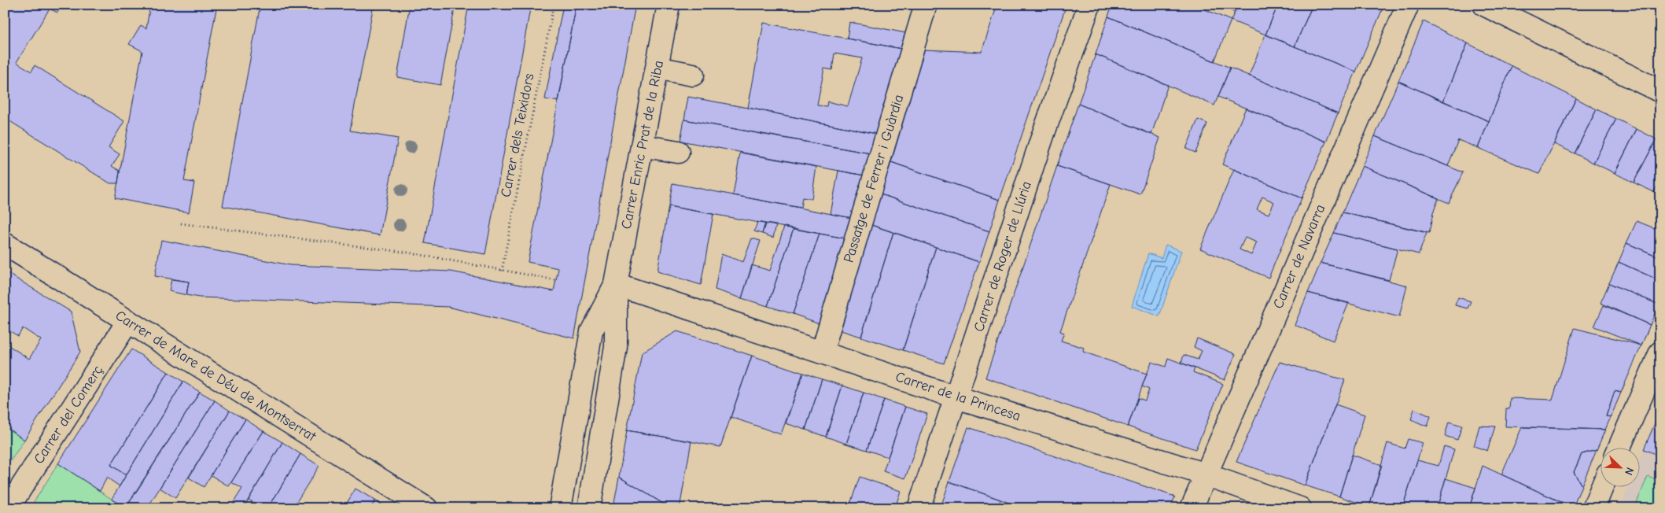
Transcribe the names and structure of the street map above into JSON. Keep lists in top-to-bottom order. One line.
{"streets":{"street":["Carrer Enric Prat de la Riba","Passatge de Ferrer i Guàrdia","Carrer de Roger de Llúria","Carrer de Navarra","Carrer de Mare de Déu de Montserrat","Carrer de la Princesa","Carrer del Comerç"],"path":["Carrer dels Teixidors"]},"crossings":[["Carrer Enric Prat de la Riba","Carrer de la Princesa"],["Passatge de Ferrer i Guàrdia","Carrer de la Princesa"],["Carrer de Roger de Llúria","Carrer de la Princesa"],["Carrer de Navarra","Carrer de la Princesa"],["Carrer de Mare de Déu de Montserrat","Carrer del Comerç"]],"north":"bottom right"}
